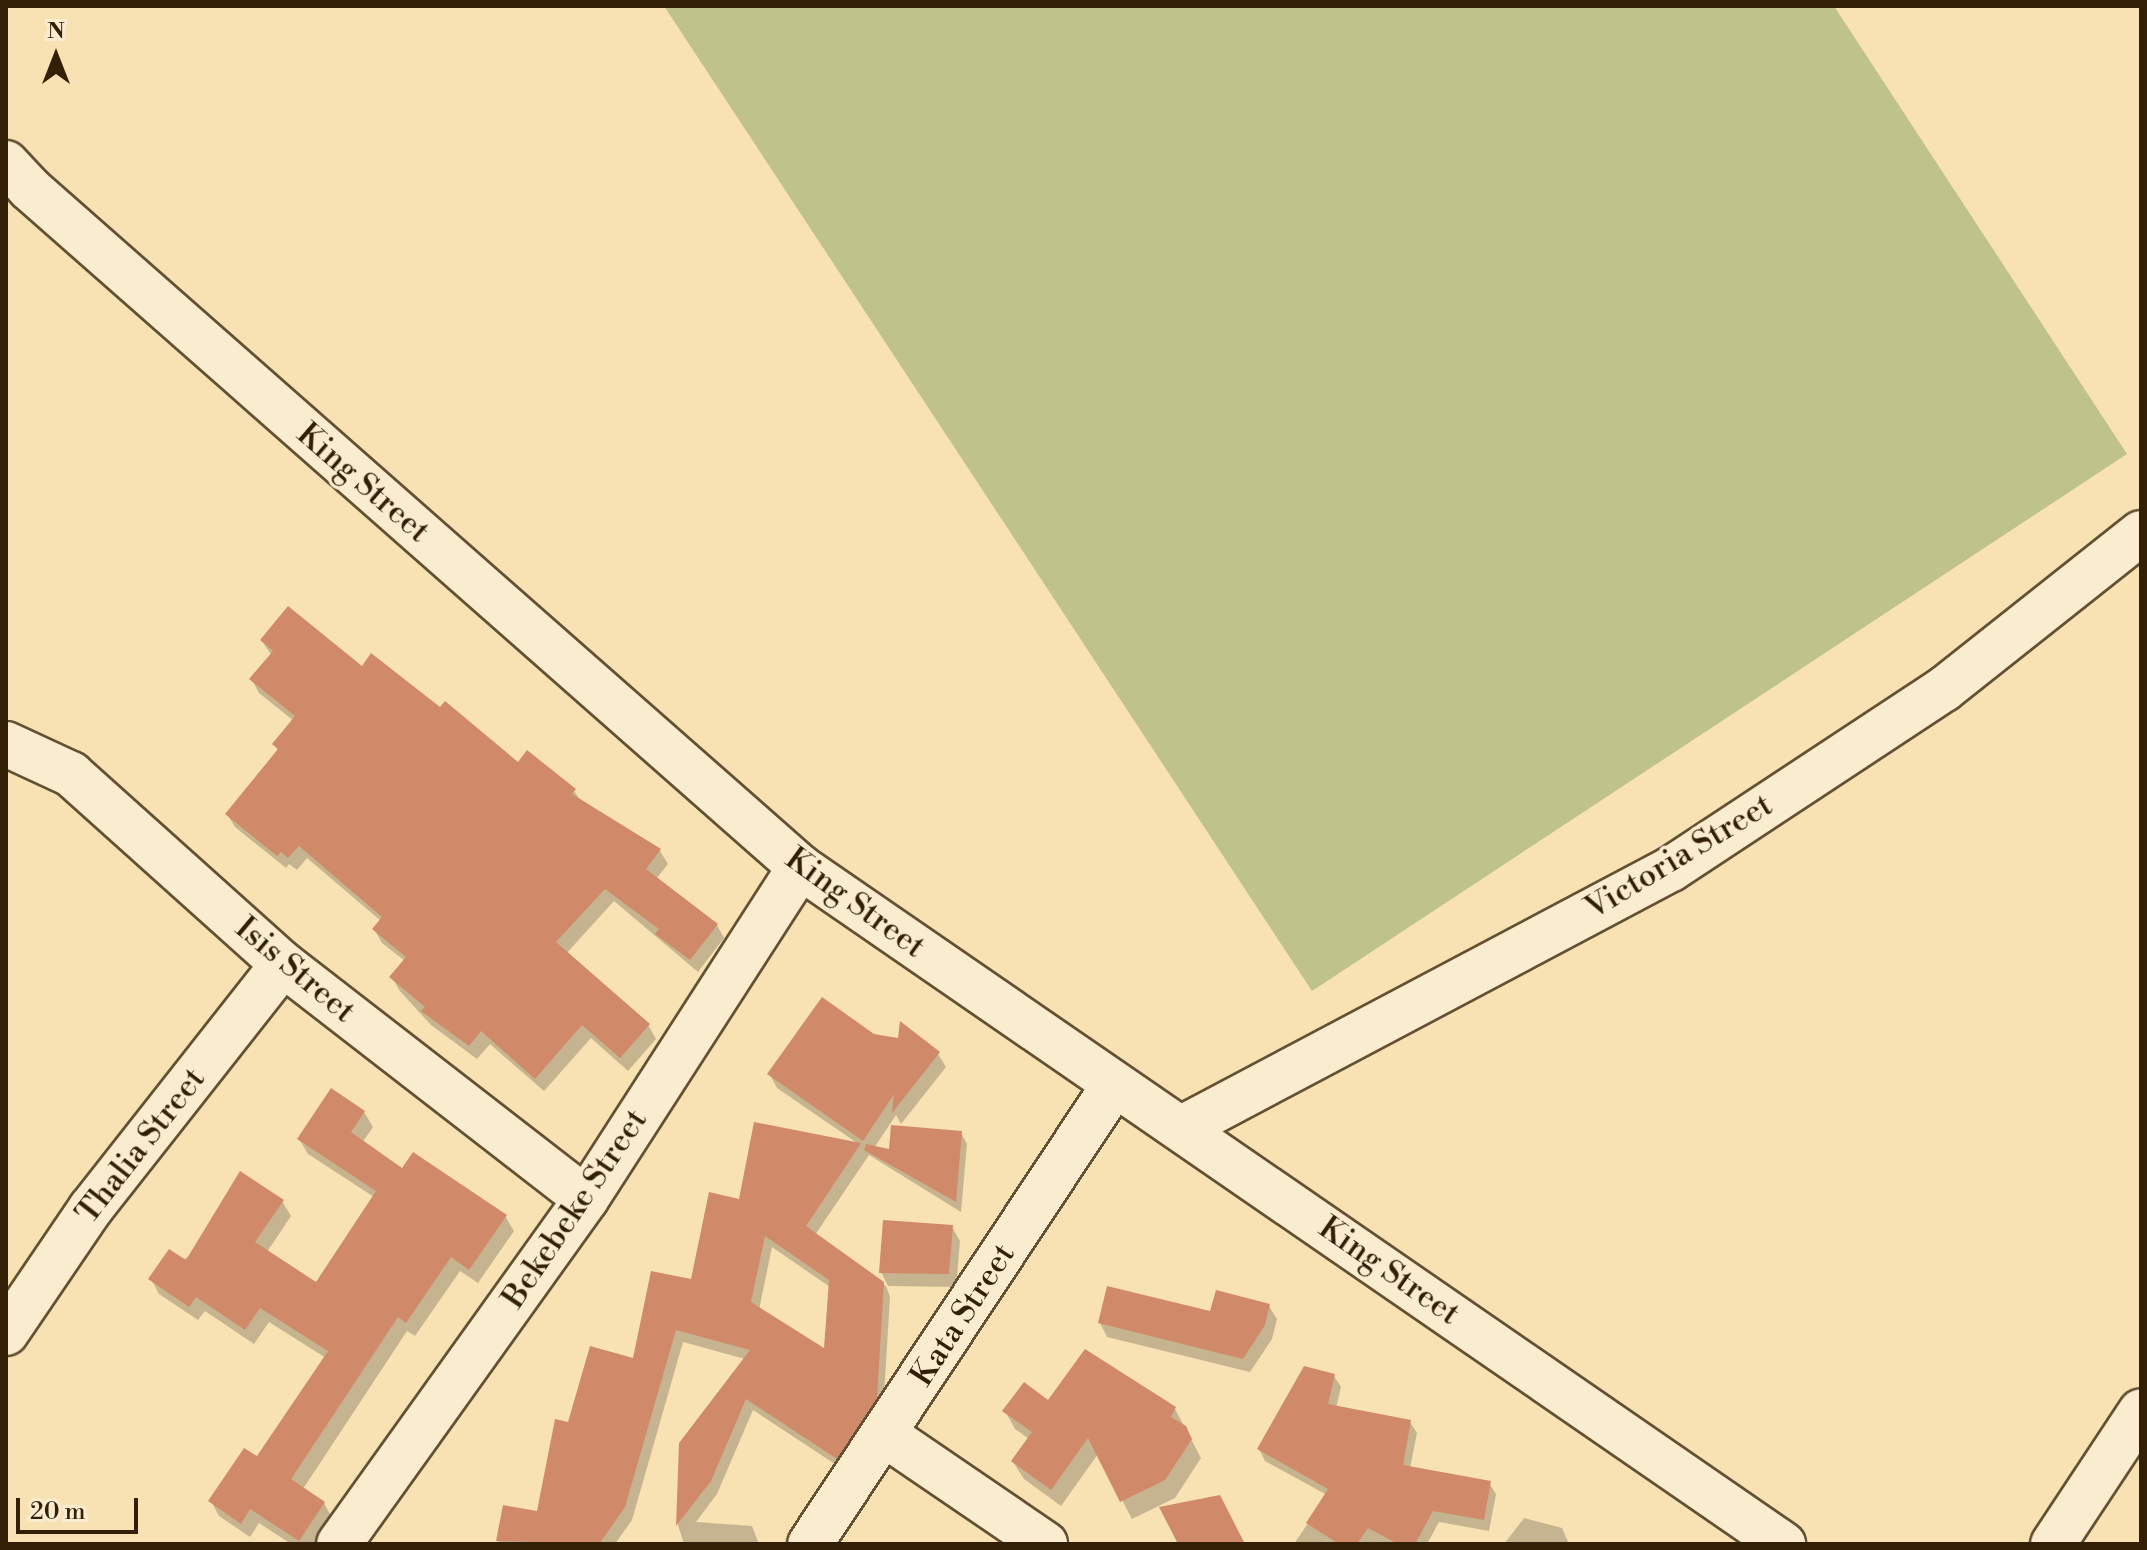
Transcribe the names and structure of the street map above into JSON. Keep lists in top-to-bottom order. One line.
{"streets":{"street":["King Street","Victoria Street","Isis Street","Thalia Street","Bekebeke Street","Kata Street"]},"crossings":[["King Street","Victoria Street"],["King Street","Bekebeke Street"],["King Street","Kata Street"],["Isis Street","Thalia Street"],["Isis Street","Bekebeke Street"]],"scale_bar":"20 m","north":"top"}
